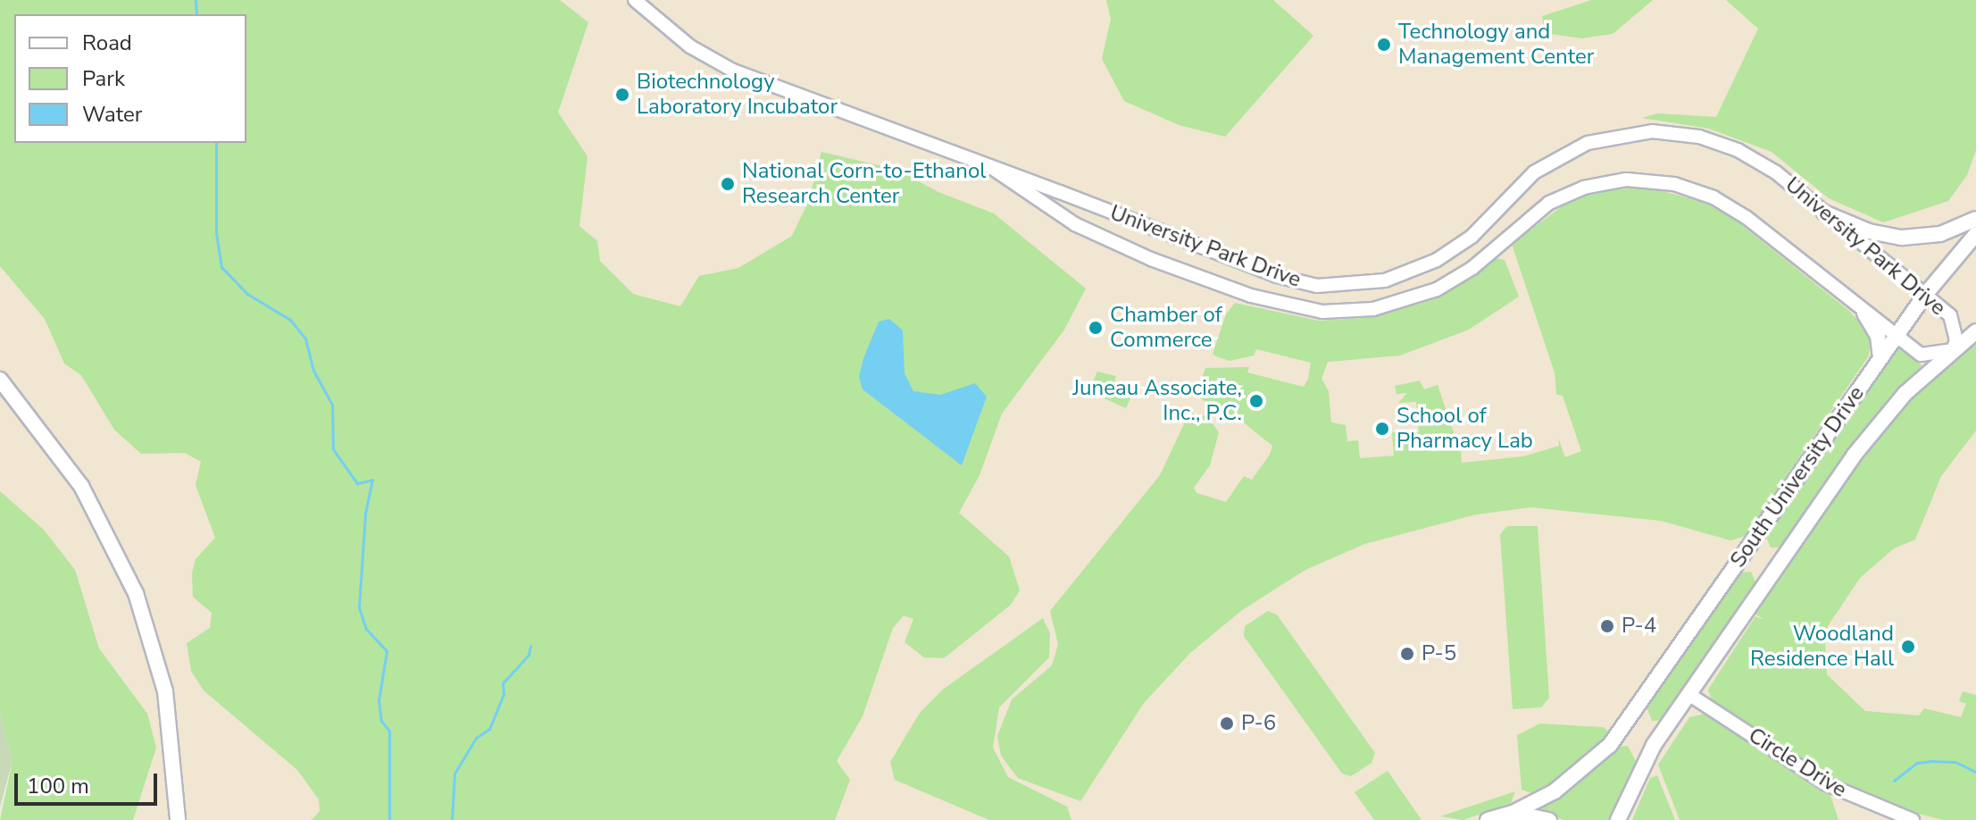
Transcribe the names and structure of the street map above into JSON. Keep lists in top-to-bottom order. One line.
{"streets":{"main road":["South University Drive"],"street":["University Park Drive","Circle Drive"]},"crossings":[["University Park Drive","South University Drive"],["South University Drive","Circle Drive"]],"places":["Technology and Management Center","Biotechnology Laboratory Incubator","National Corn-to-Ethanol Research Center","Chamber of Commerce","Juneau Associate, Inc., P.C.","School of Pharmacy Lab","P-4","Woodland Residence Hall","P-5","P-6"],"legend":["Road","Park","Water"],"scale_bar":"100 m"}
